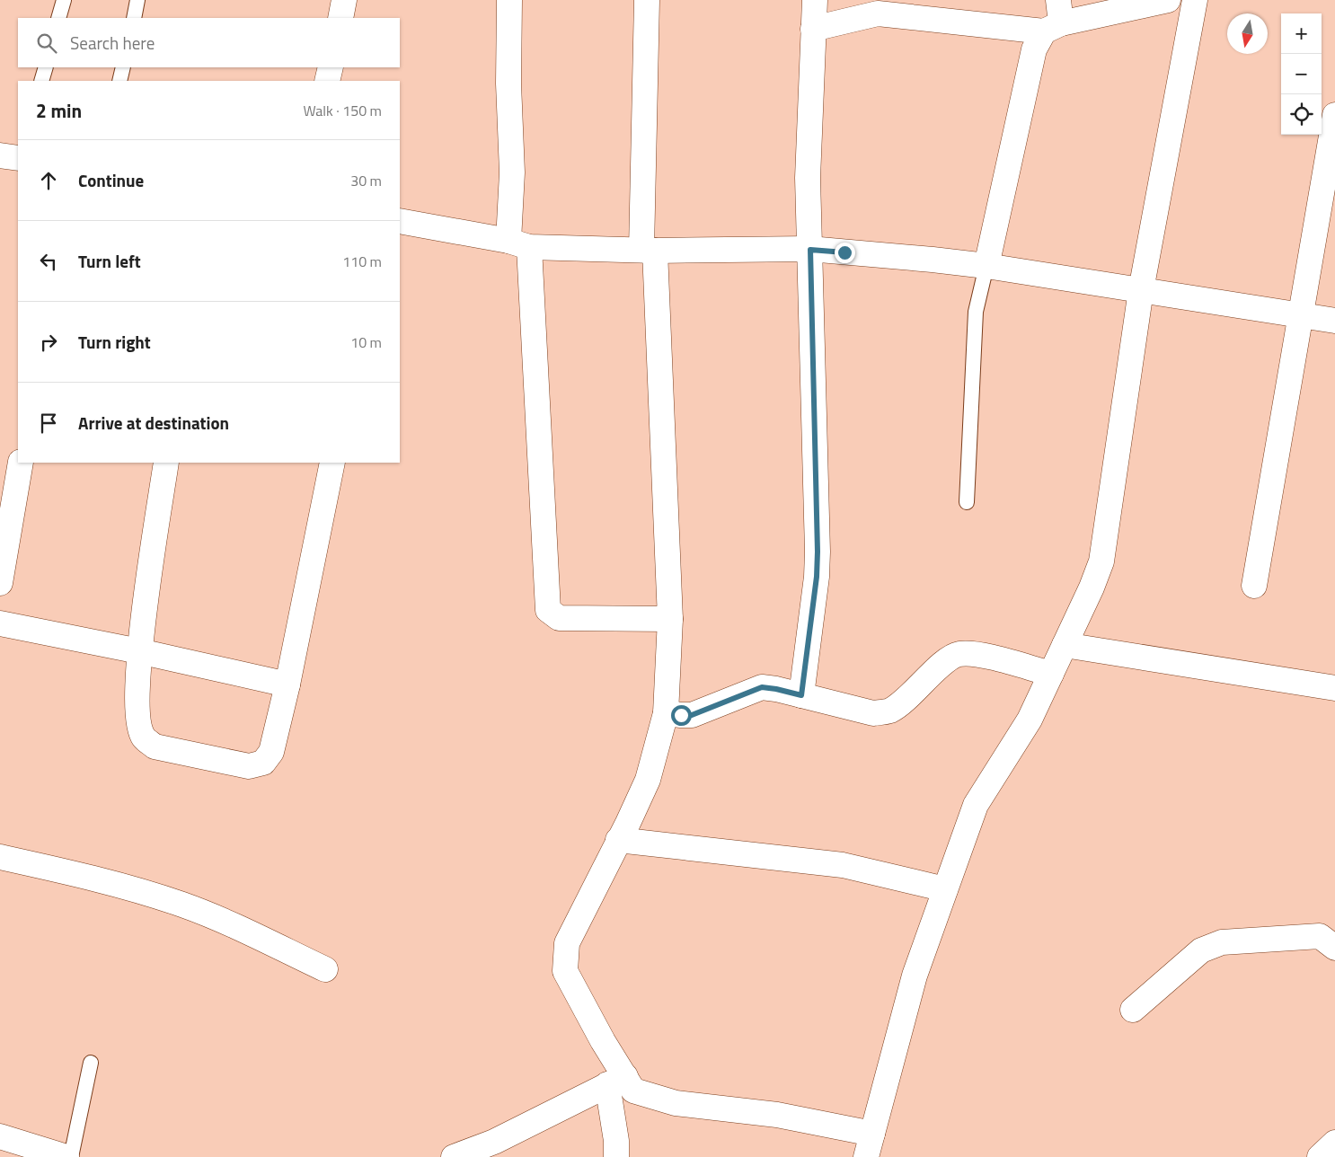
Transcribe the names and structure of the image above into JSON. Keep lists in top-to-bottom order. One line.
{"north":"bottom","page":{"map_buttons":["+","−"],"search":"Search here","heading":["2 min","Walk · 150 m"],"list":[["Continue","30 m"],["Turn left","110 m"],["Turn right","10 m"],"Arrive at destination"]}}
